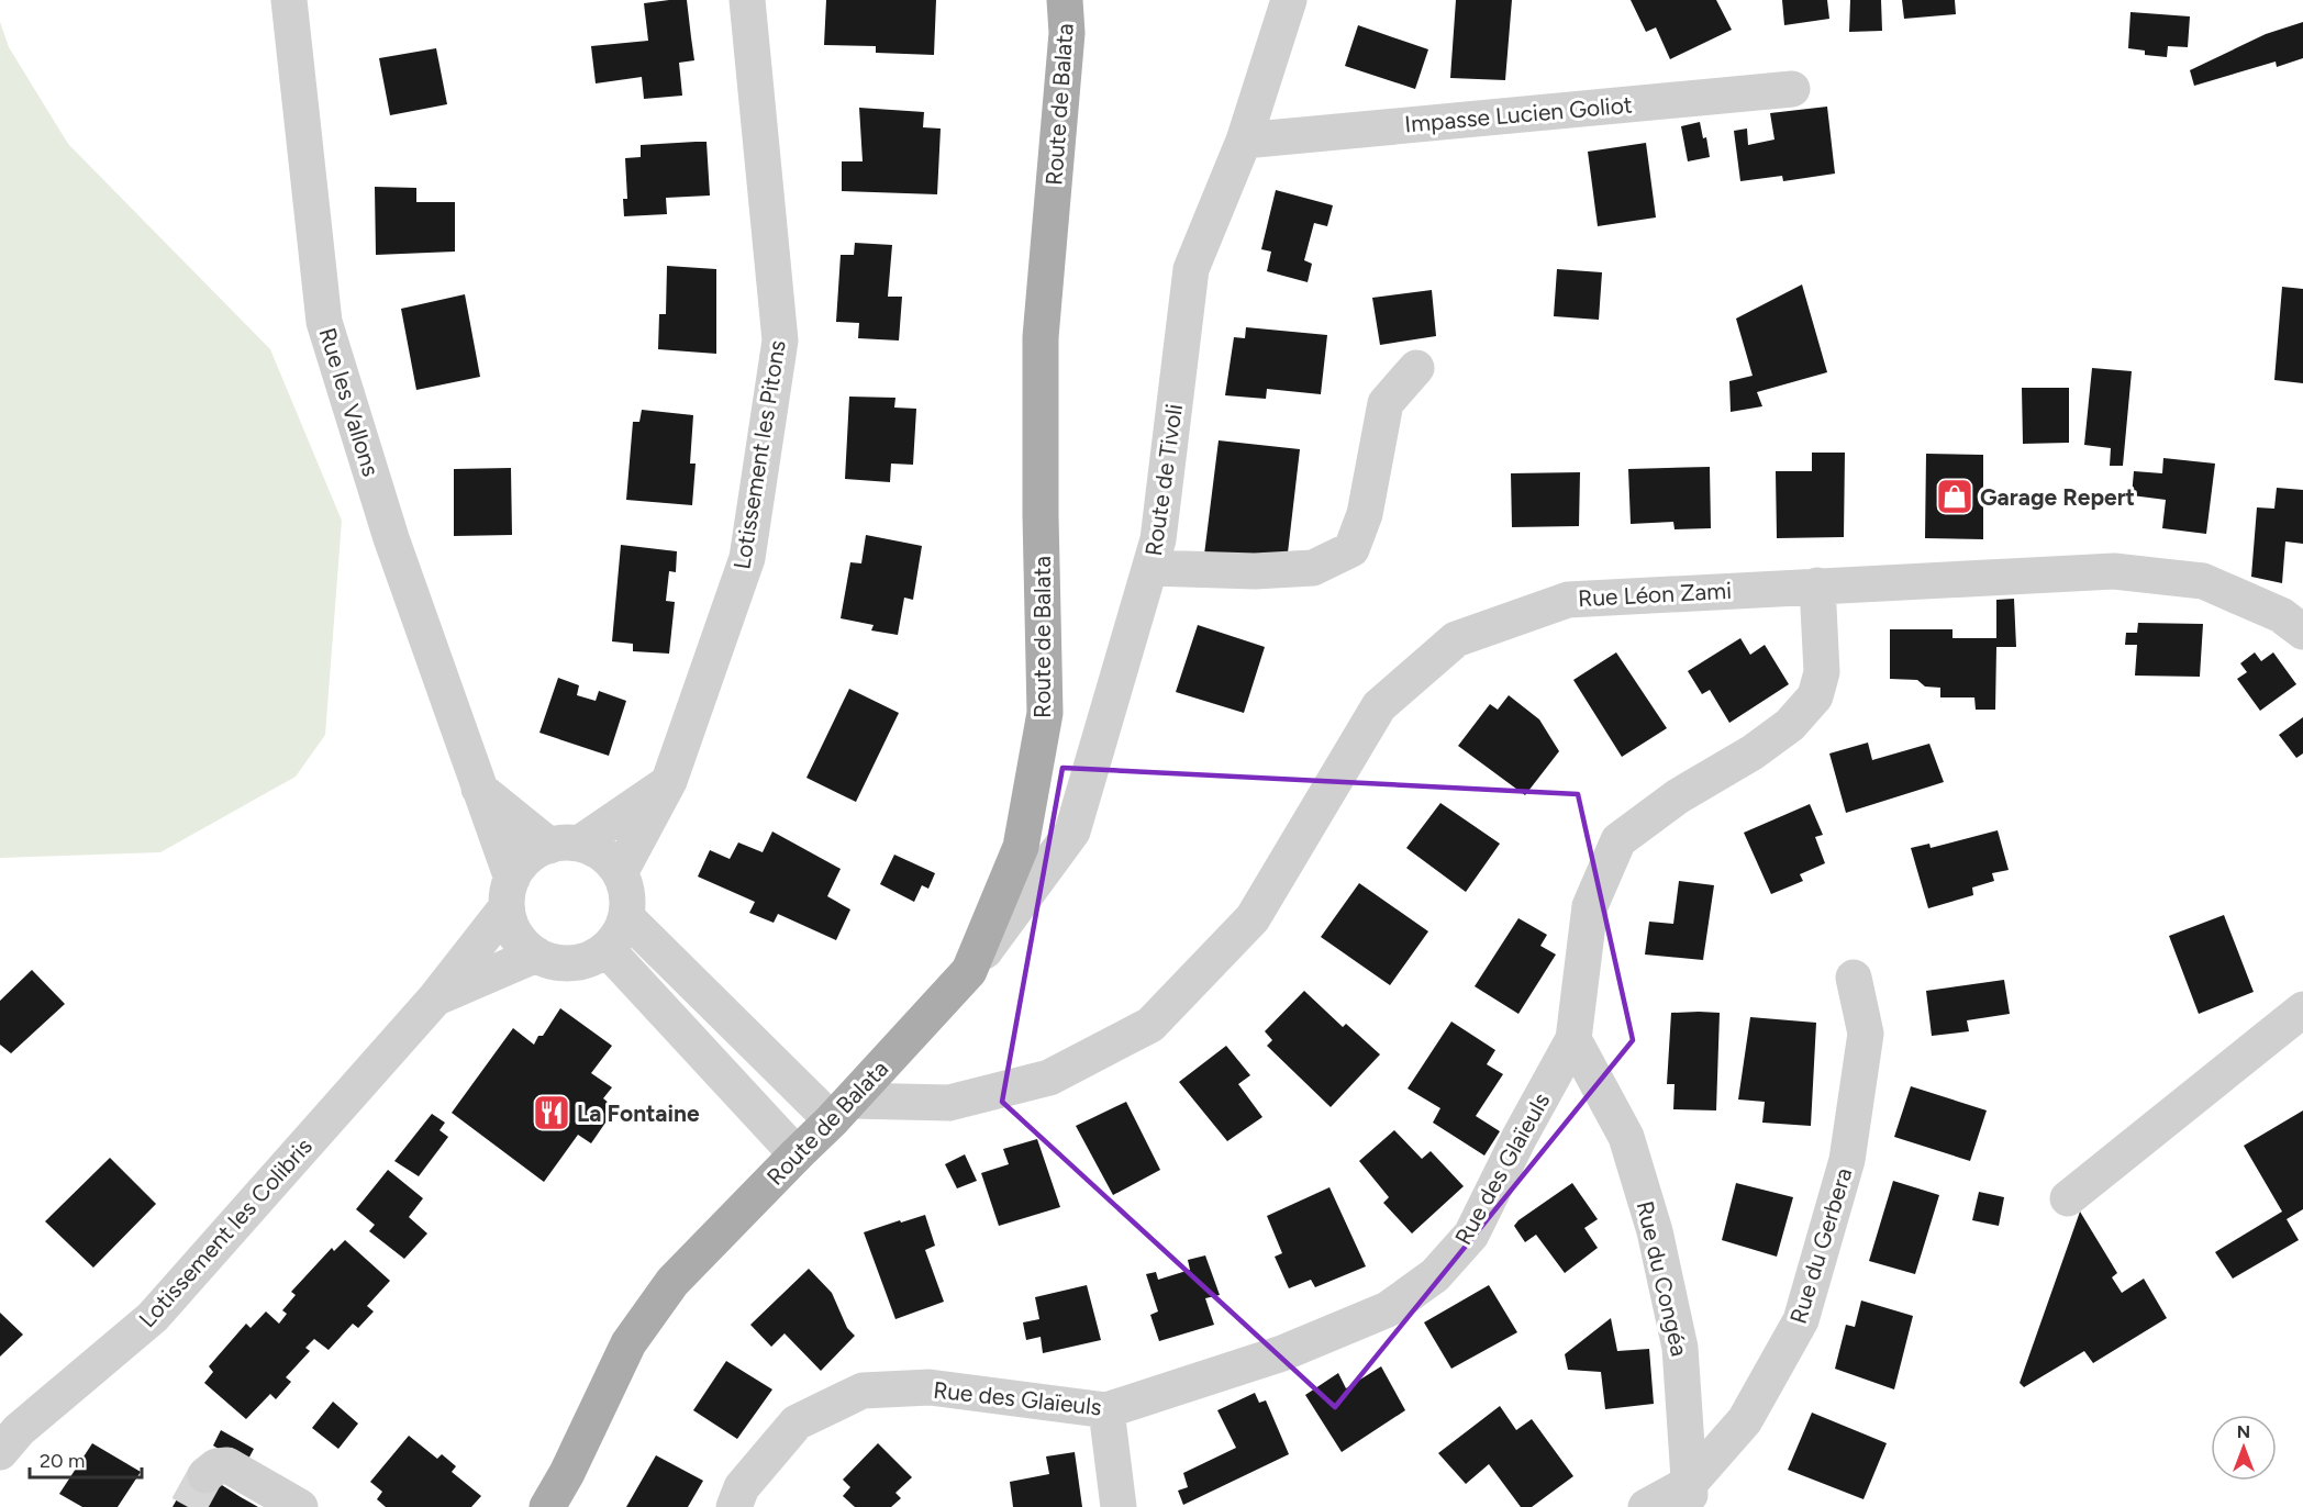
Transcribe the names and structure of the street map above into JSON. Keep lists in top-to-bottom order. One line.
{"streets":{"main road":["Route de Balata"],"street":["Impasse Lucien Goliot","Rue les Vallons","Lotissement les Pitons","Route de Tivoli","Rue Léon Zami","Rue des Glaïeuls","Lotissement les Colibris","Rue du Gerbera","Rue du Congéa"]},"crossings":[["Route de Balata","Route de Tivoli"],["Route de Balata","Rue Léon Zami"],["Impasse Lucien Goliot","Route de Tivoli"],["Rue les Vallons","Lotissement les Pitons"],["Rue les Vallons","Lotissement les Colibris"],["Lotissement les Pitons","Lotissement les Colibris"],["Rue Léon Zami","Rue des Glaïeuls"],["Rue des Glaïeuls","Rue du Congéa"],["Rue du Gerbera","Rue du Congéa"]],"places":{"shop":["Garage Repert"],"restaurant":["La Fontaine"]},"scale_bar":"20 m","north":"top"}
